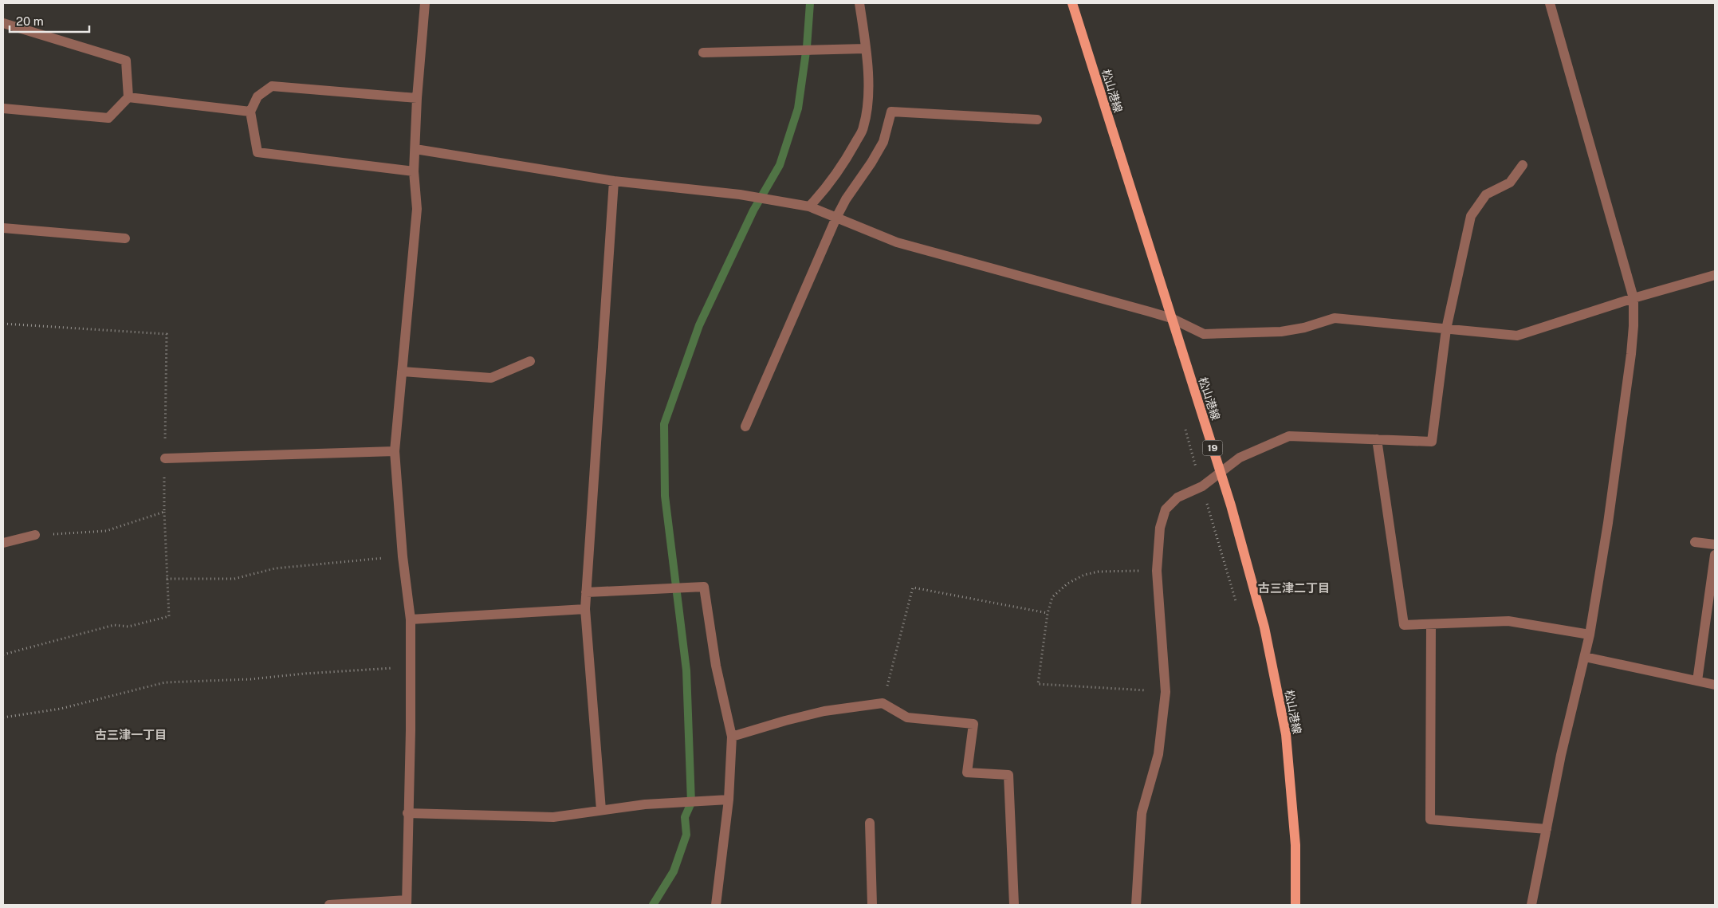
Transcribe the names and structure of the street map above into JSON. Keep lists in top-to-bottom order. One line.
{"streets":{"main road":["松山港線","19"]},"districts":["古三津二丁目","古三津一丁目"],"scale_bar":"20 m"}
